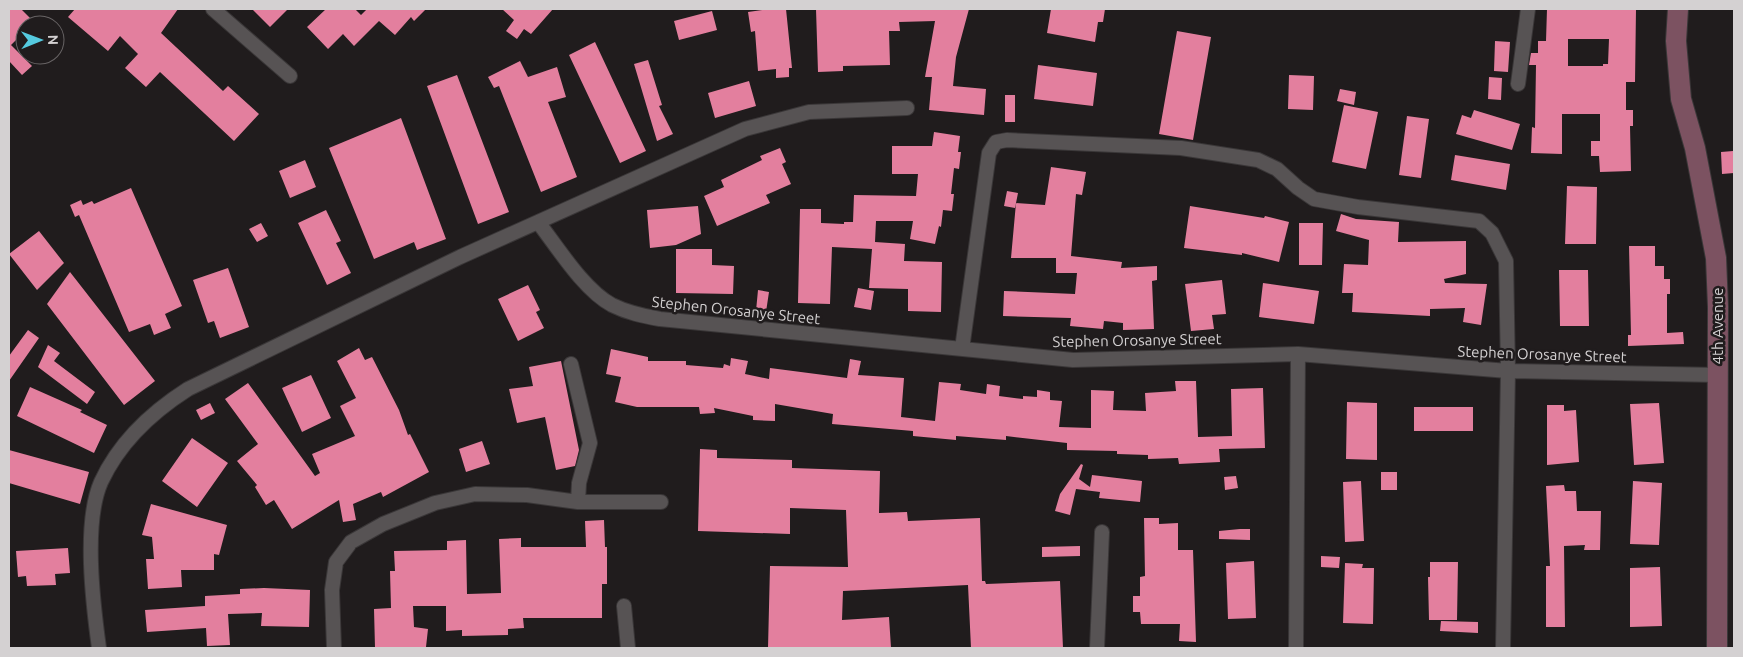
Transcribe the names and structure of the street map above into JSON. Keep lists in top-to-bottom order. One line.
{"streets":{"street":["Stephen Orosanye Street","4th Avenue"]},"crossings":[["Stephen Orosanye Street","4th Avenue"]],"north":"right"}
